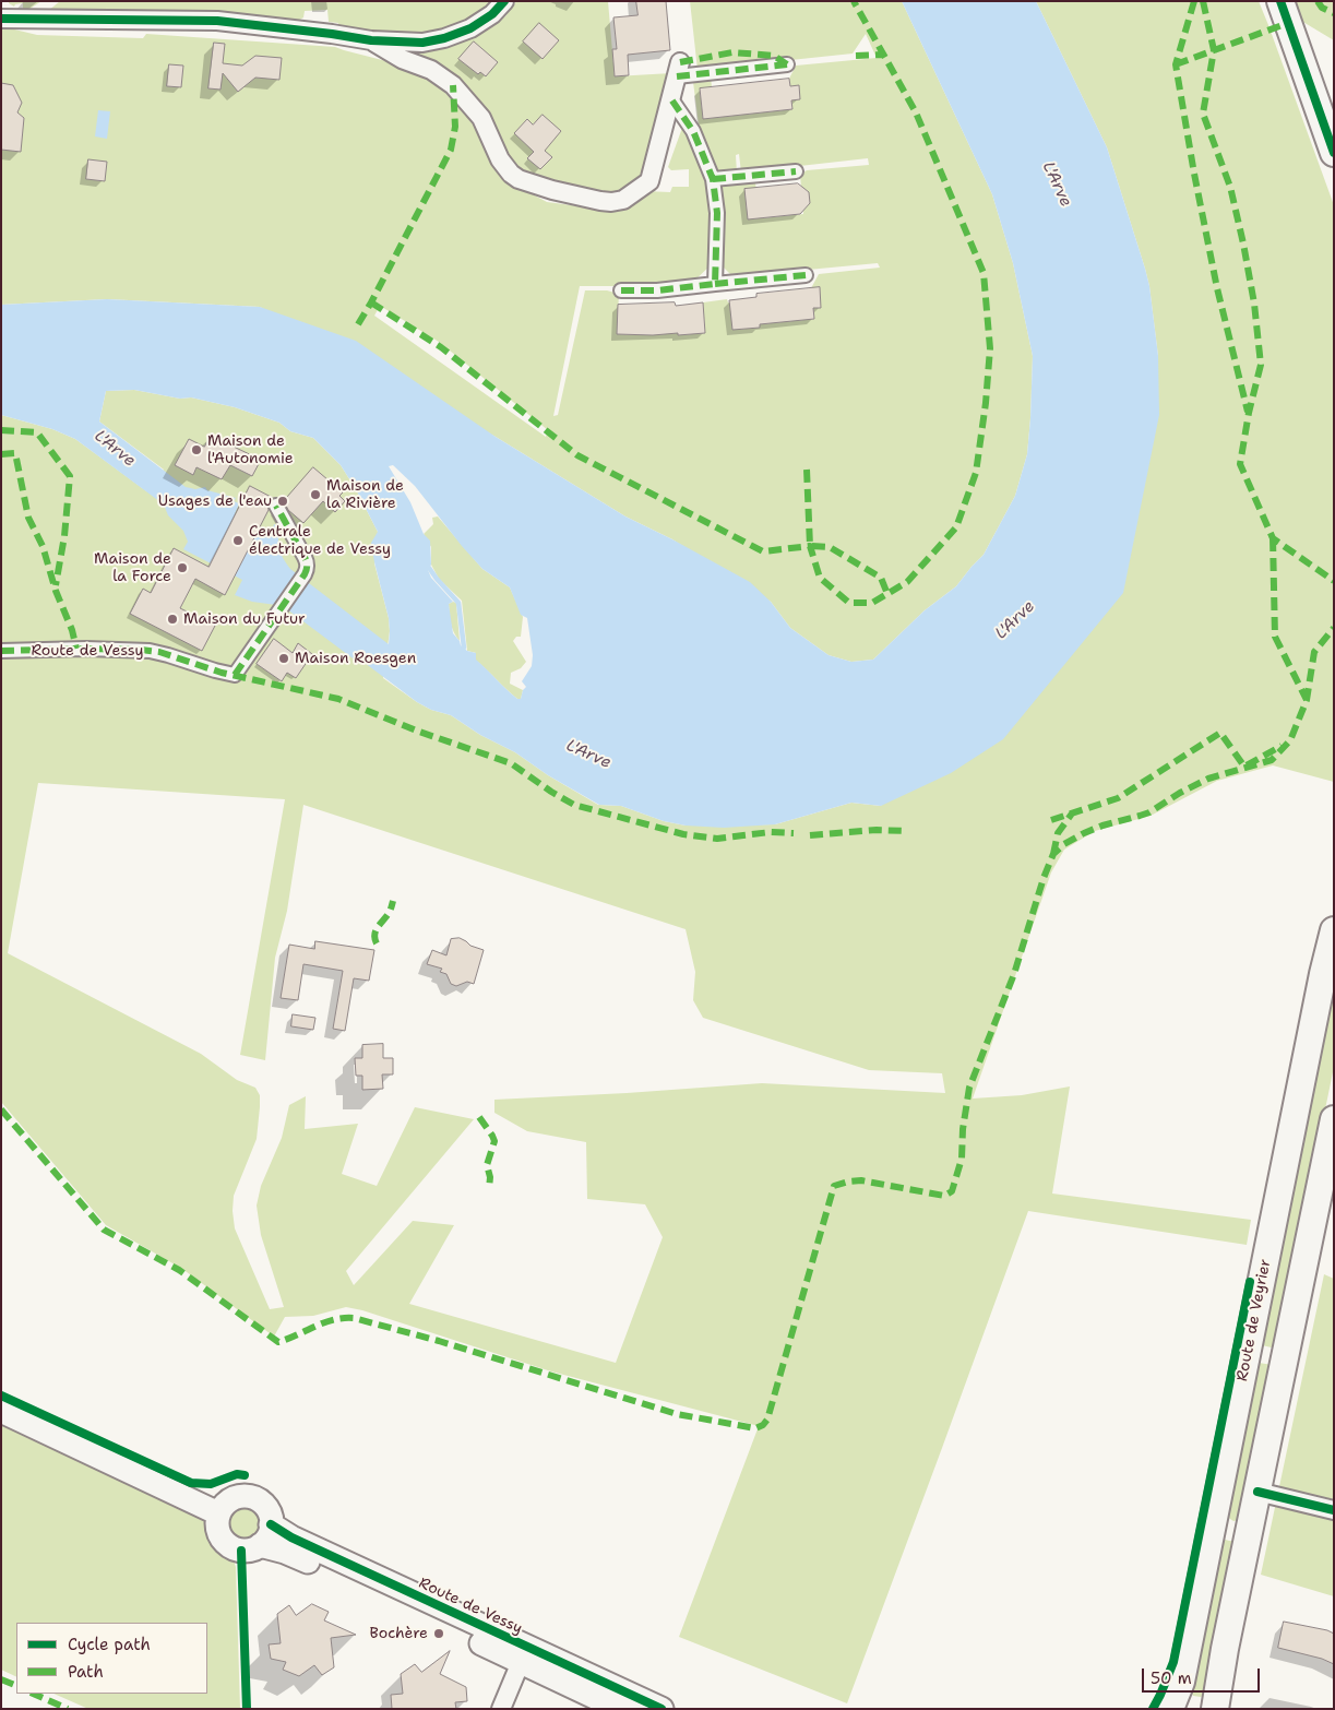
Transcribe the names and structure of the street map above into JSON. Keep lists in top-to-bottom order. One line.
{"streets":{"main road":["Route de Veyrier"],"street":["Route de Vessy"]},"water":["L'Arve"],"places":["Maison de l'Autonomie","Maison de la Rivière","Usages de l'eau","Centrale électrique de Vessy","Maison de la Force","Maison du Futur","Maison Roesgen","Bochère"],"legend":["Cycle path","Path"],"scale_bar":"50 m"}
